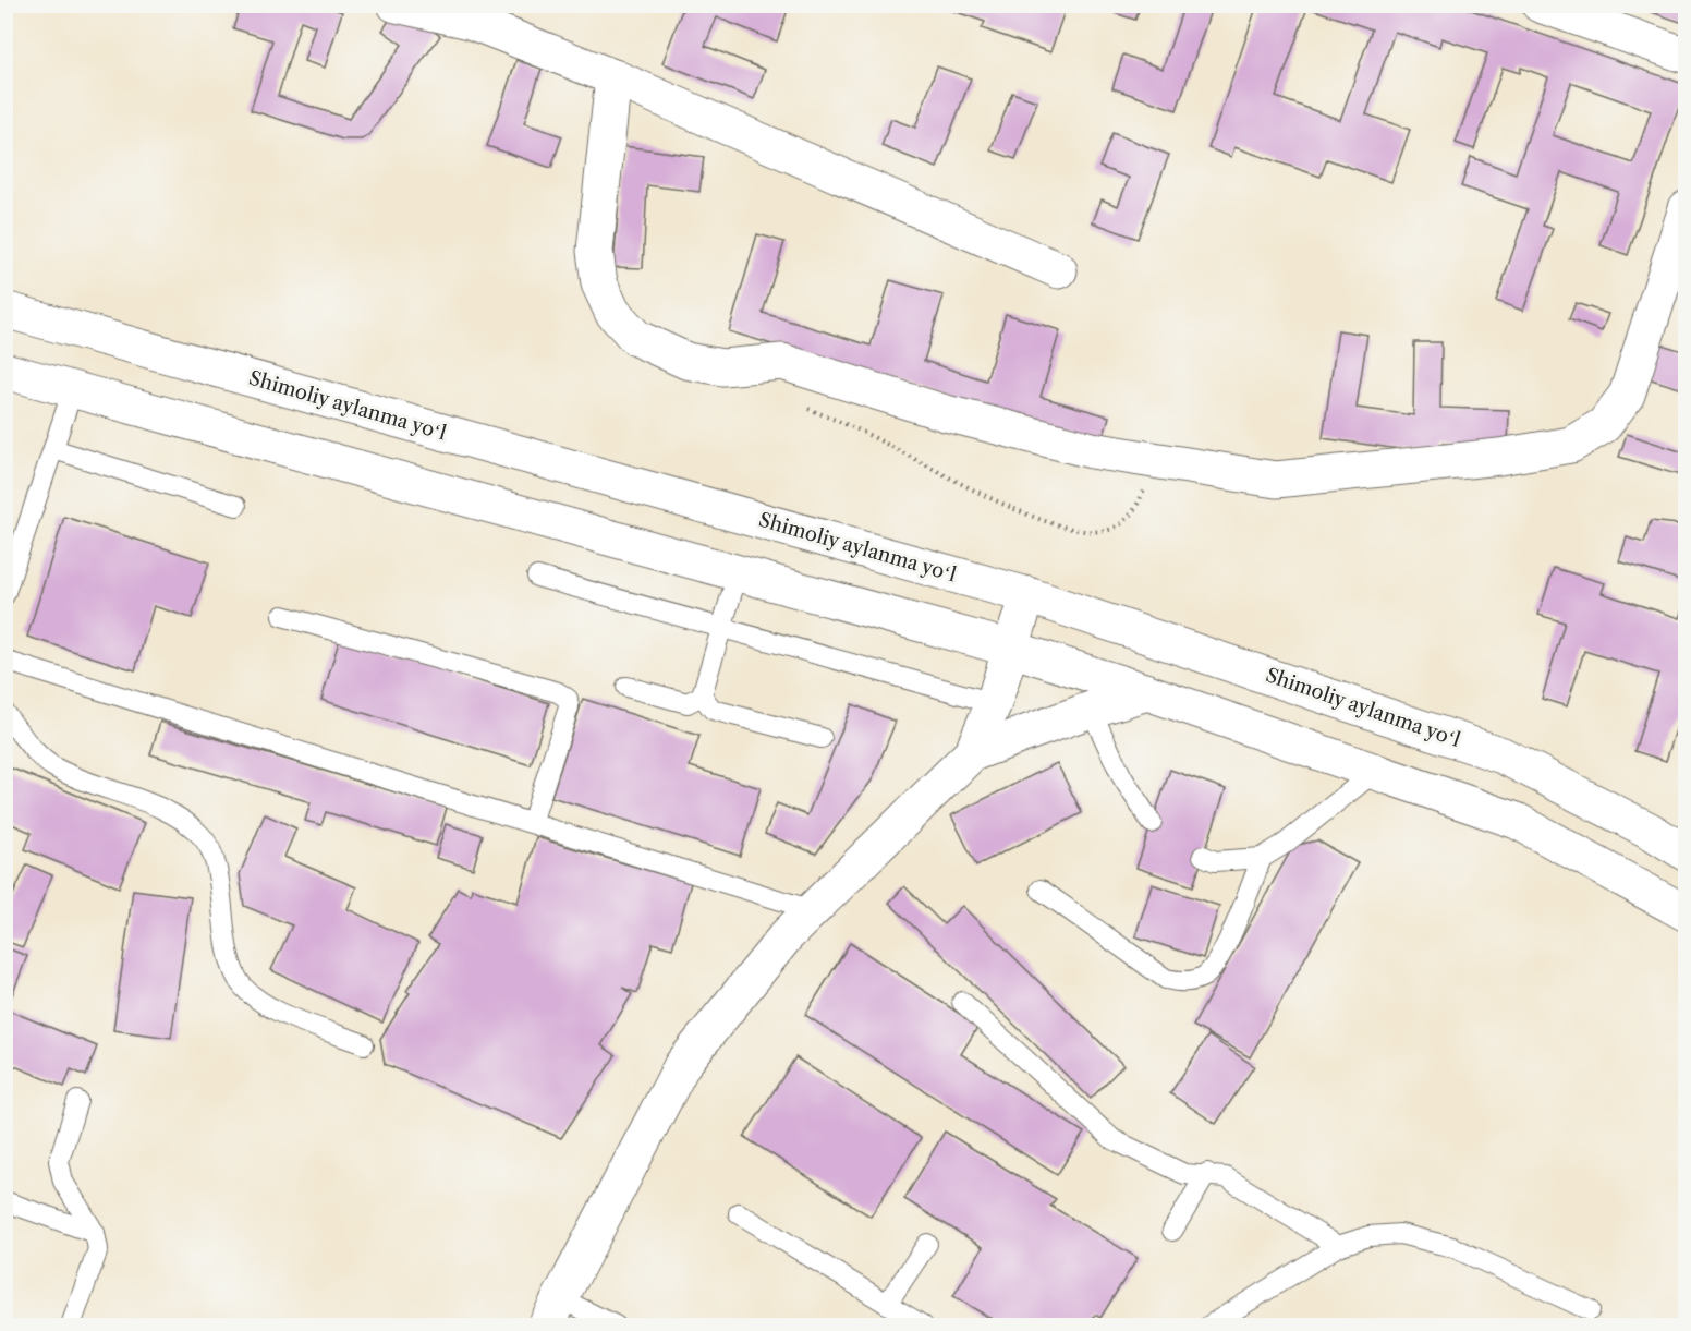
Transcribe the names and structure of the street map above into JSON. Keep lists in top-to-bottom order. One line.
{"streets":{"main road":["Shimoliy aylanma yoʻl"]}}
